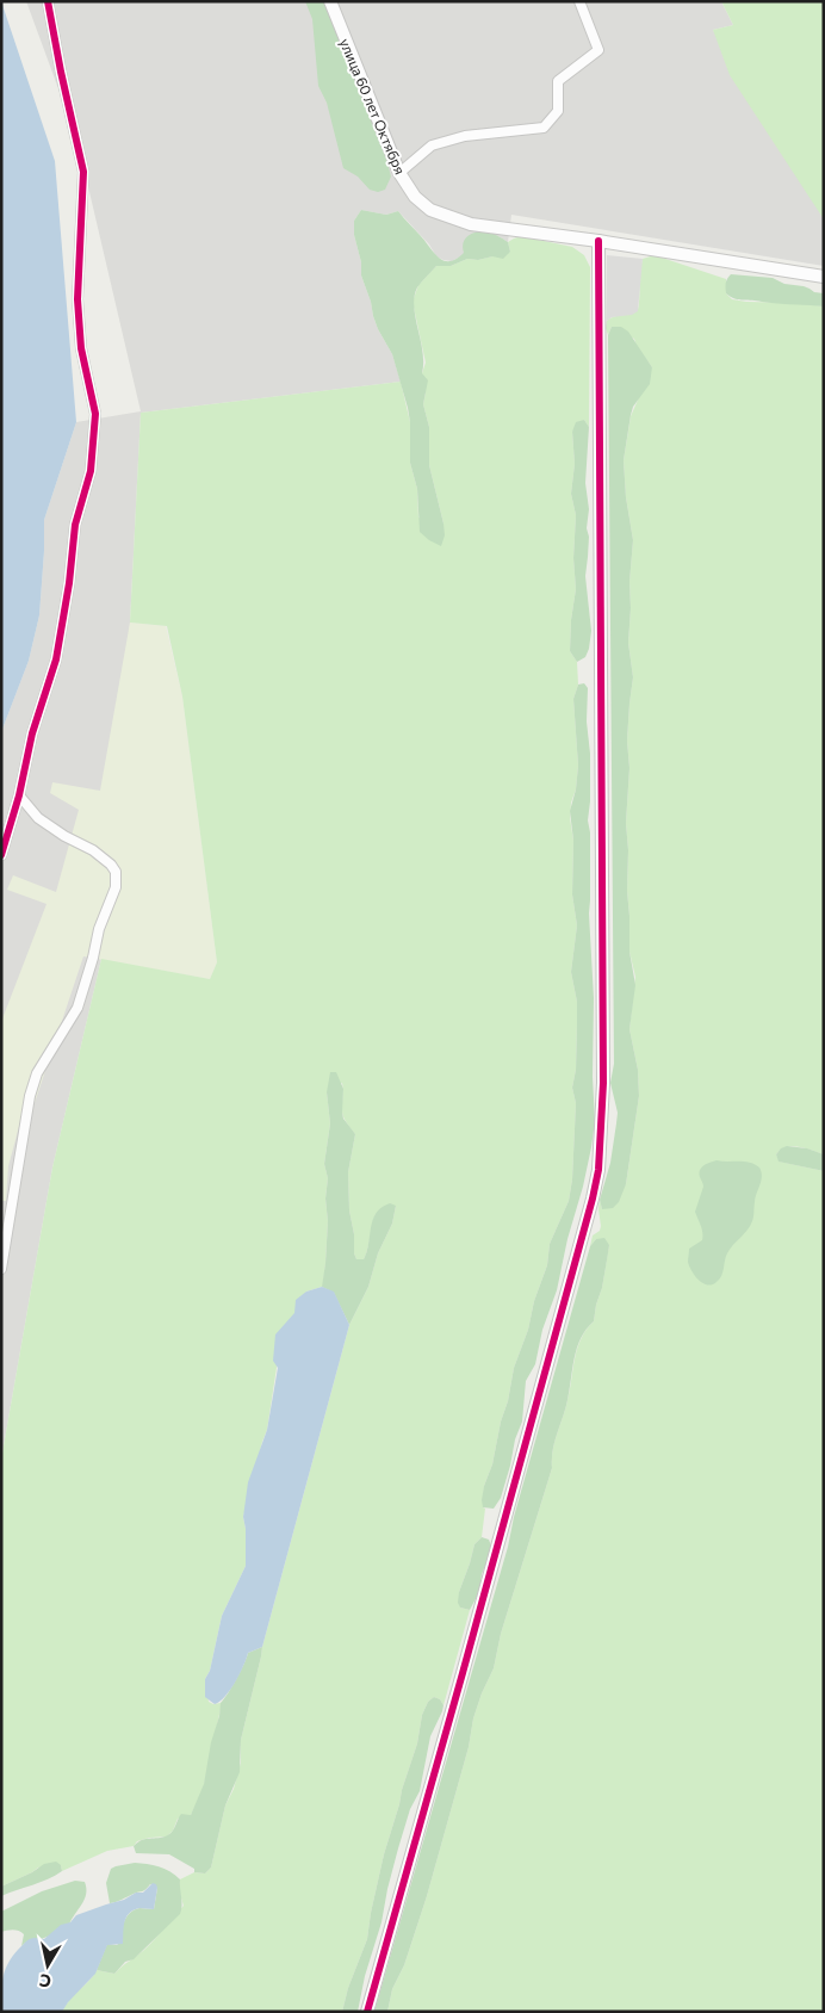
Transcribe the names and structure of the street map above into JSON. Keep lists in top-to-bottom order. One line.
{"streets":{"street":["улица 60 лет Октября"]},"north":"bottom"}
